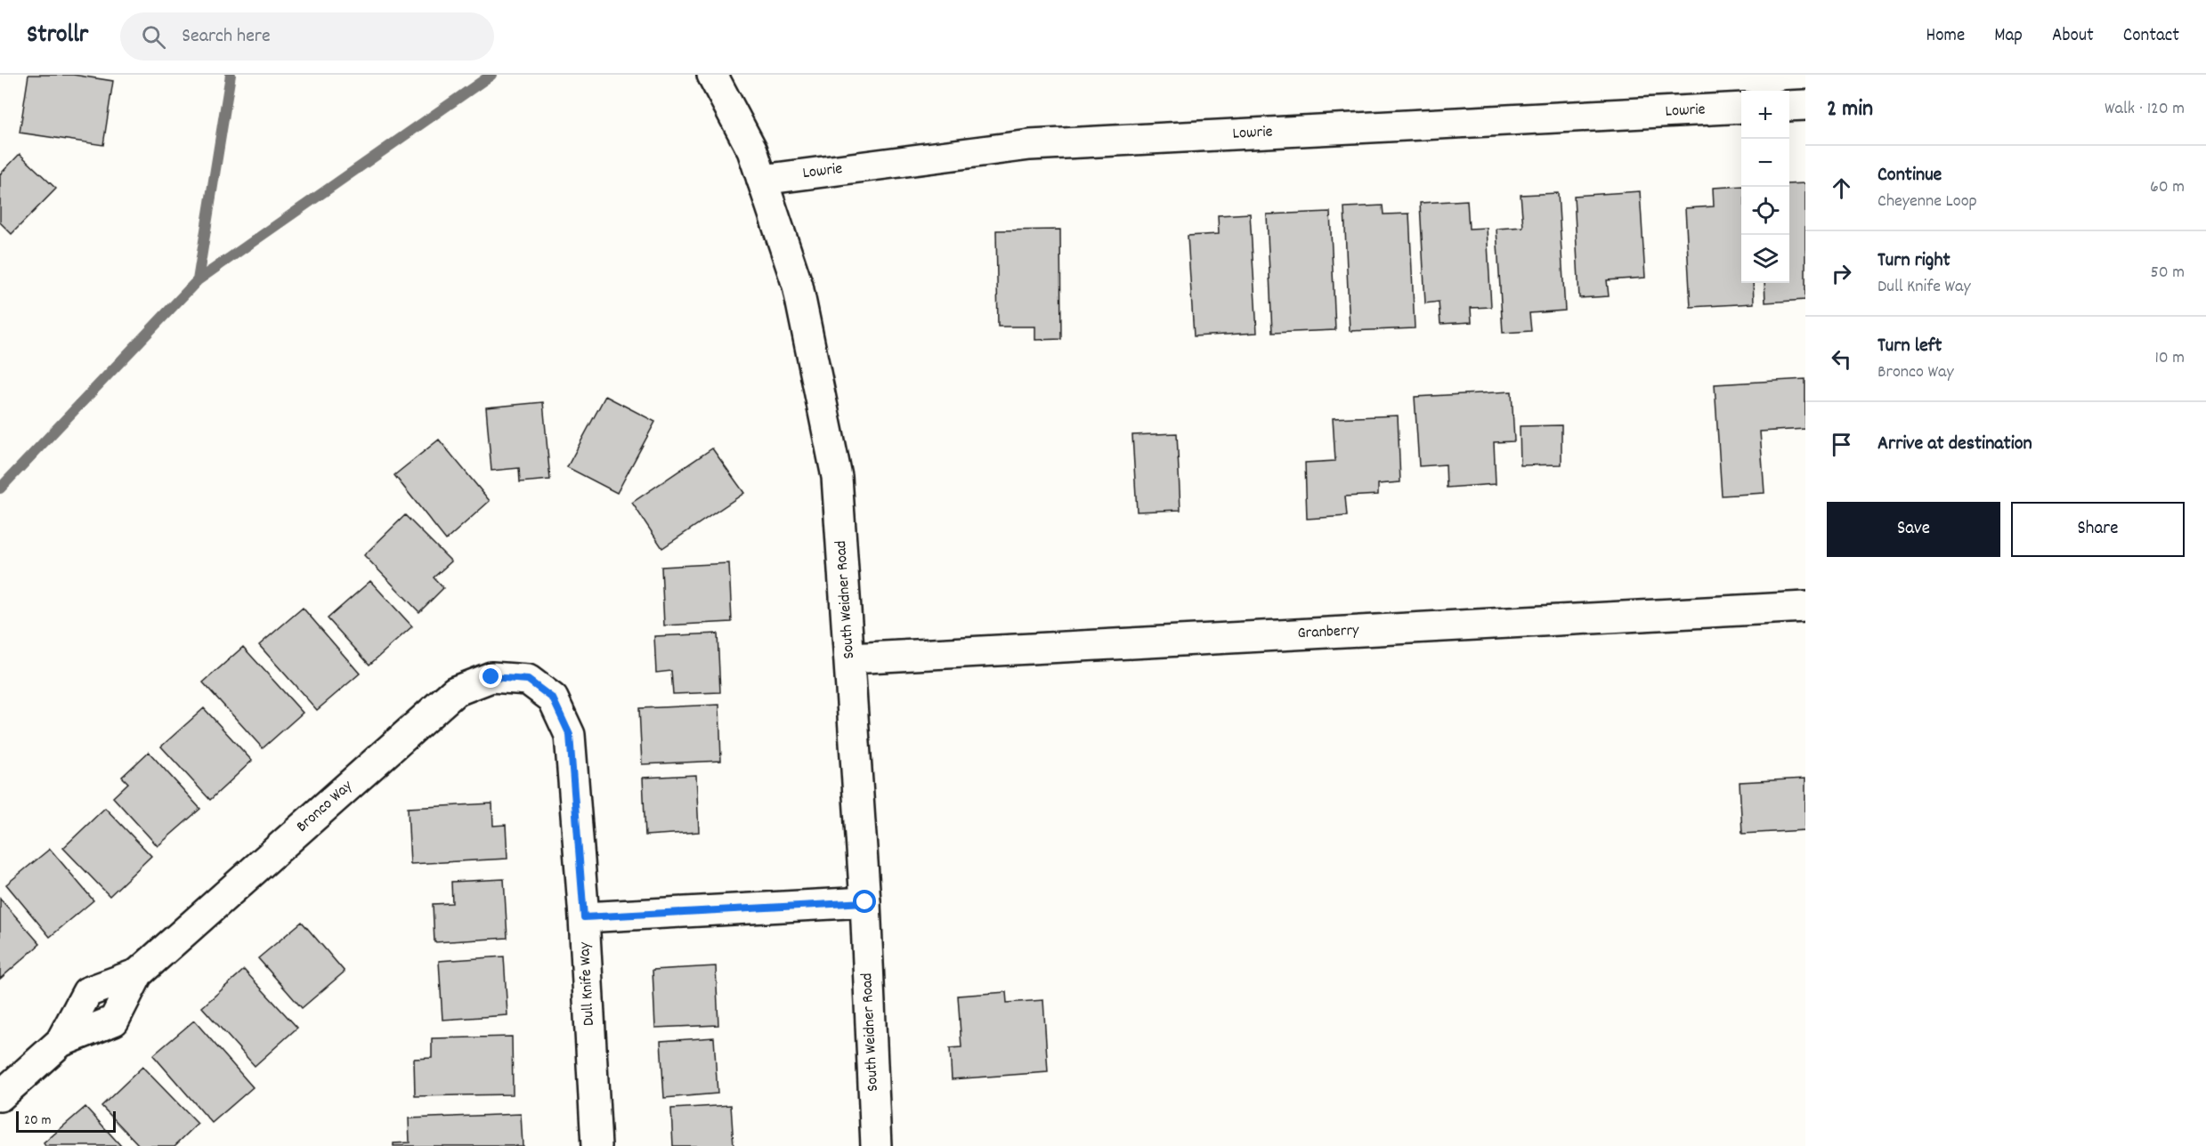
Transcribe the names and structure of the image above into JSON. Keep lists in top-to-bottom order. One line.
{"streets":{"street":["Lowrie","South Weidner Road","Granberry","Bronco Way","Dull Knife Way"]},"crossings":[["Lowrie","South Weidner Road"],["South Weidner Road","Granberry"],["Bronco Way","Dull Knife Way"]],"scale_bar":"20 m","page":{"header":"Strollr","search":"Search here","nav":["Home","Map","About","Contact"],"heading":["2 min","Walk · 120 m"],"map_buttons":["+","−"],"list":[["Continue","Cheyenne Loop","60 m"],["Turn right","Dull Knife Way","50 m"],["Turn left","Bronco Way","10 m"],"Arrive at destination"],"buttons":["Save","Share"],"scale":"20 m"}}
